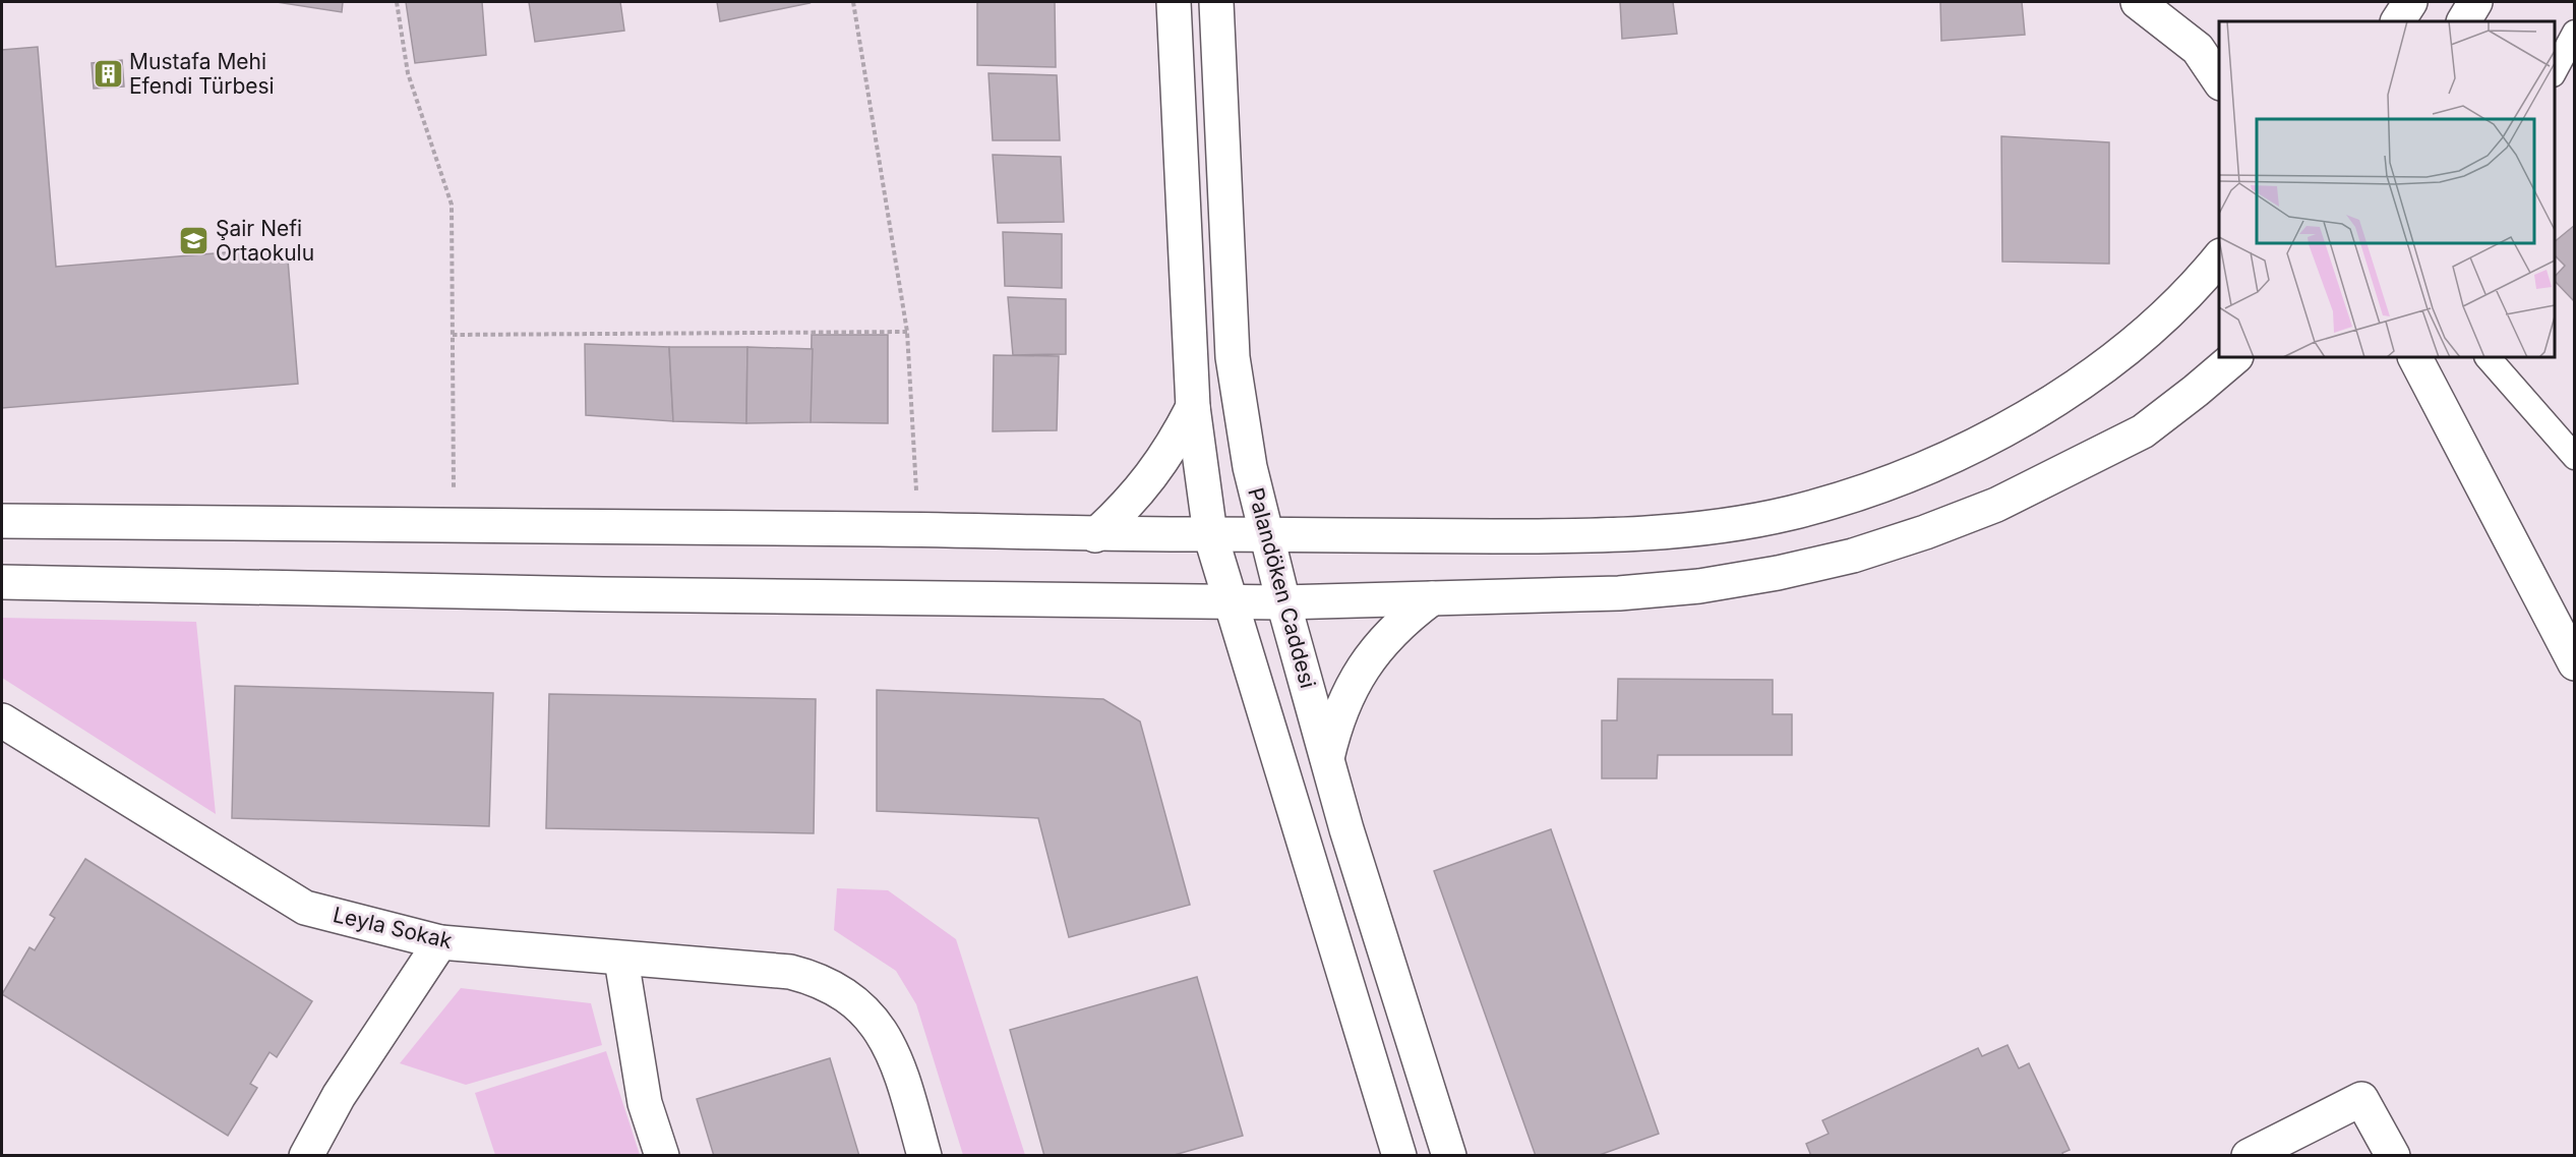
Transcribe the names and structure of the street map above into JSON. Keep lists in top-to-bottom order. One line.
{"streets":{"street":["Palandöken Caddesi","Leyla Sokak"]},"places":{"building":["Mustafa Mehi Efendi Türbesi"],"school or university":["Şair Nefi Ortaokulu"]}}
